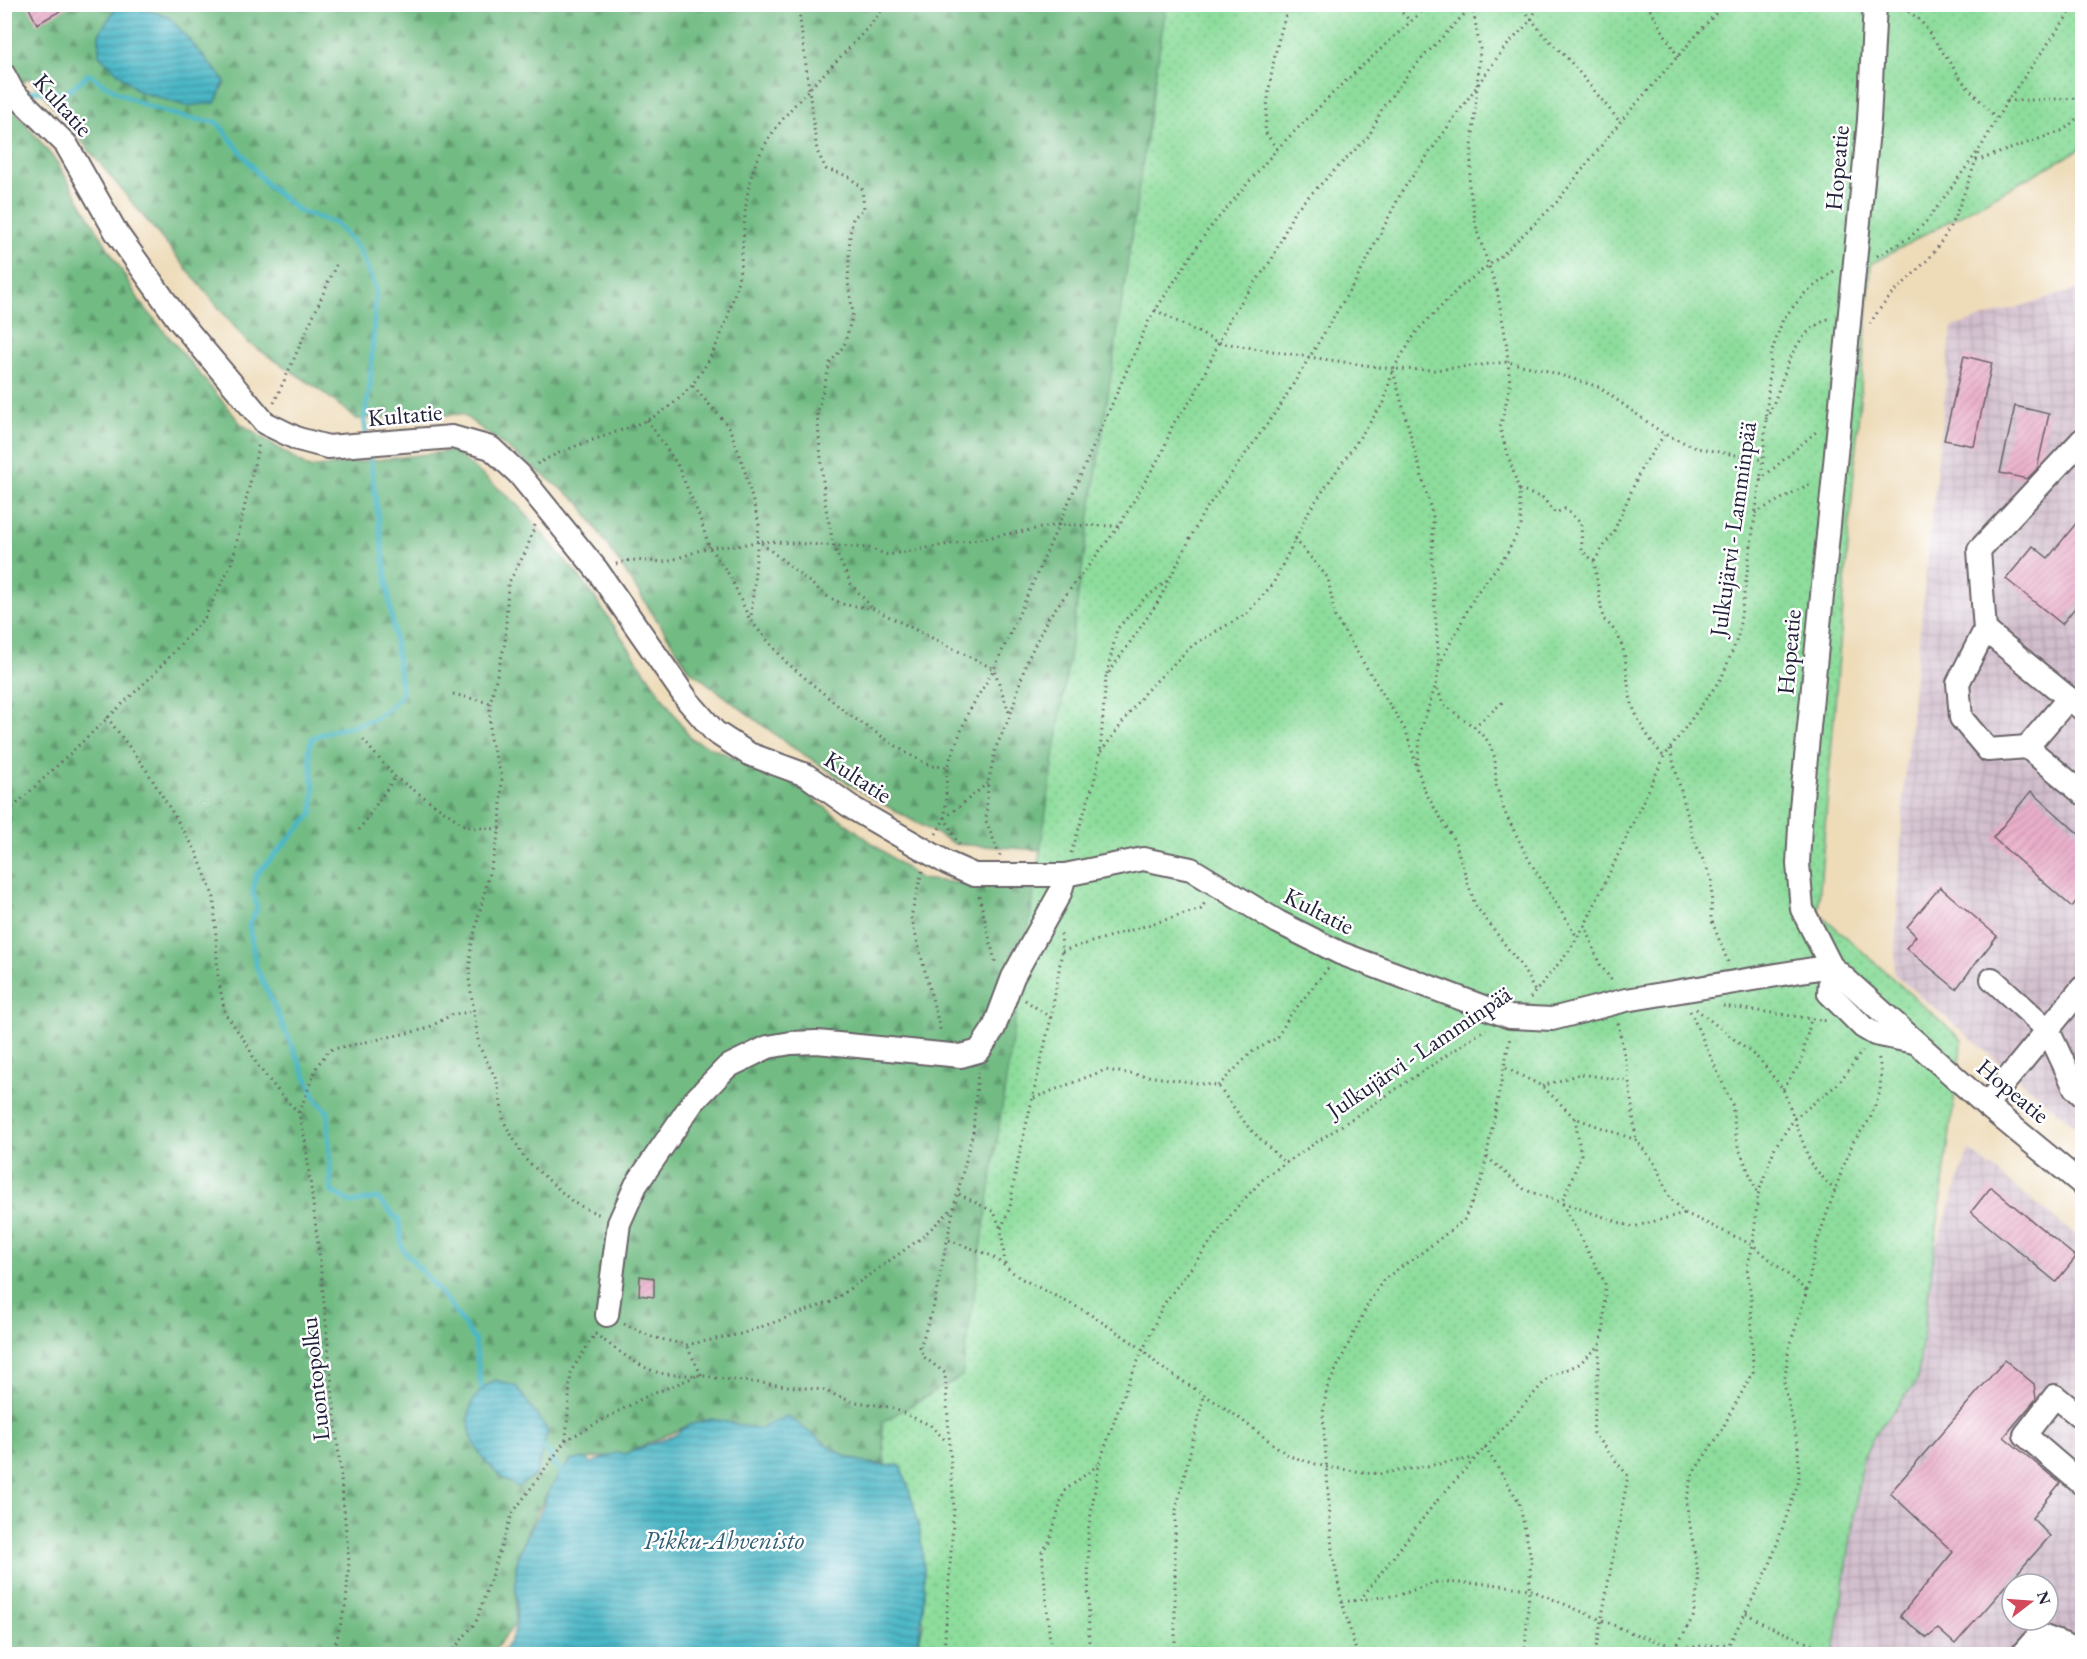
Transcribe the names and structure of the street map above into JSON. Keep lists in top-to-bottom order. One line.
{"streets":{"street":["Kultatie","Hopeatie"],"path":["Julkujärvi - Lamminpää","Luontopolku"]},"crossings":[["Kultatie","Hopeatie"],["Kultatie","Julkujärvi - Lamminpää"]],"water":["Pikku-Ahvenisto"],"north":"right"}
